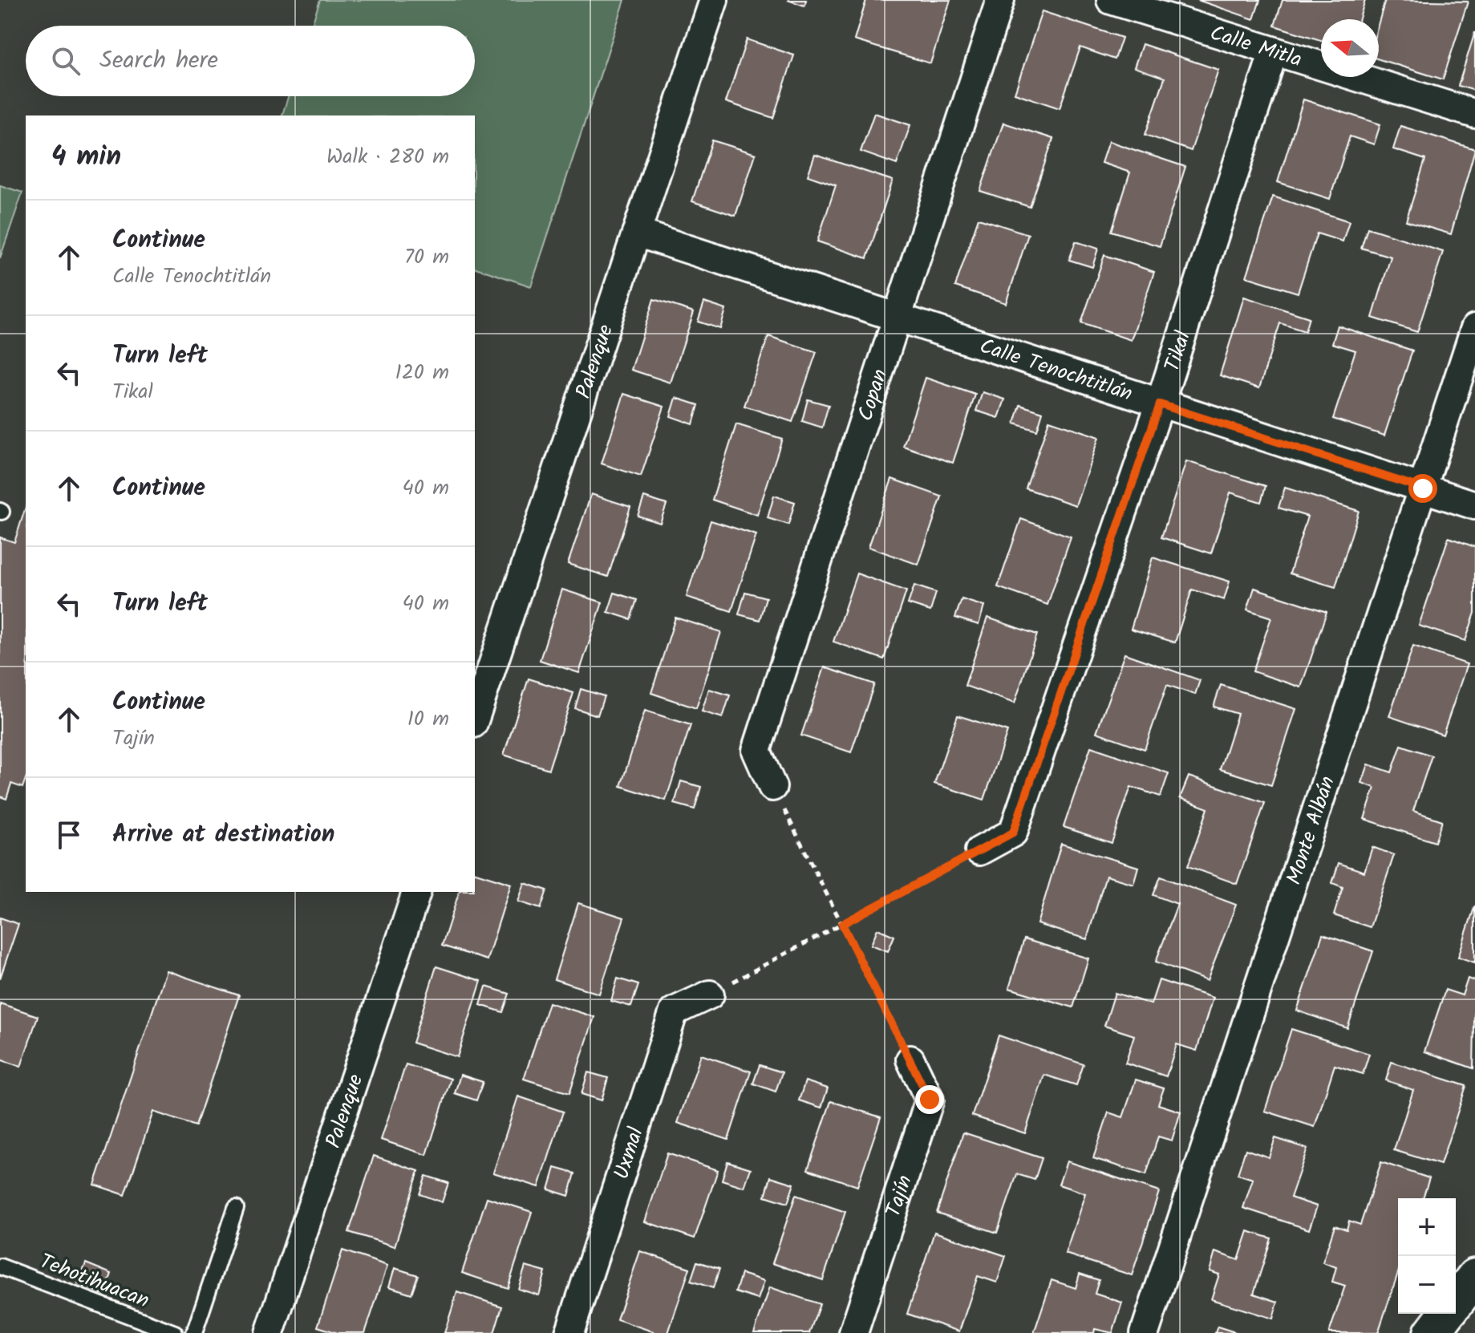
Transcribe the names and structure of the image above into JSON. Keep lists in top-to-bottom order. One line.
{"streets":{"street":["Calle Mitla","Tikal","Palenque","Calle Tenochtitlán","Copan","Monte Albán","Uxmal","Tajín"],"lane":["Tehotihuacan"]},"crossings":[["Calle Mitla","Tikal"],["Tikal","Calle Tenochtitlán"],["Palenque","Calle Tenochtitlán"],["Calle Tenochtitlán","Copan"],["Calle Tenochtitlán","Monte Albán"]],"north":"left","page":{"search":"Search here","heading":["4 min","Walk · 280 m"],"list":[["Continue","Calle Tenochtitlán","70 m"],["Turn left","Tikal","120 m"],["Continue","40 m"],["Turn left","40 m"],["Continue","Tajín","10 m"],"Arrive at destination"],"map_buttons":["+","−"]}}
